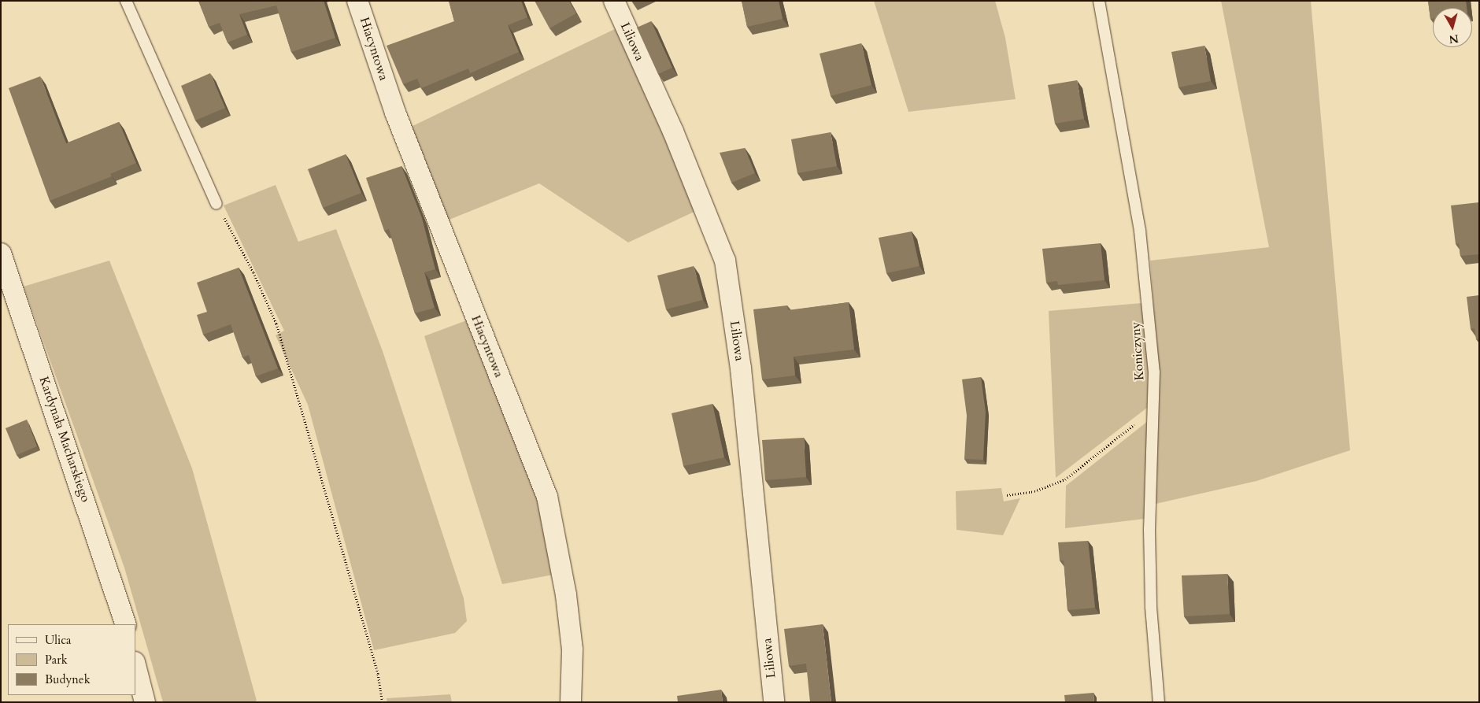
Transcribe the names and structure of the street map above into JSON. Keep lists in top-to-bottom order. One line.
{"streets":{"street":["Liliowa","Hiacyntowa","Kardynała Macharskiego"],"lane":["Koniczyny"]},"legend":["Ulica","Park","Budynek"],"north":"bottom"}
